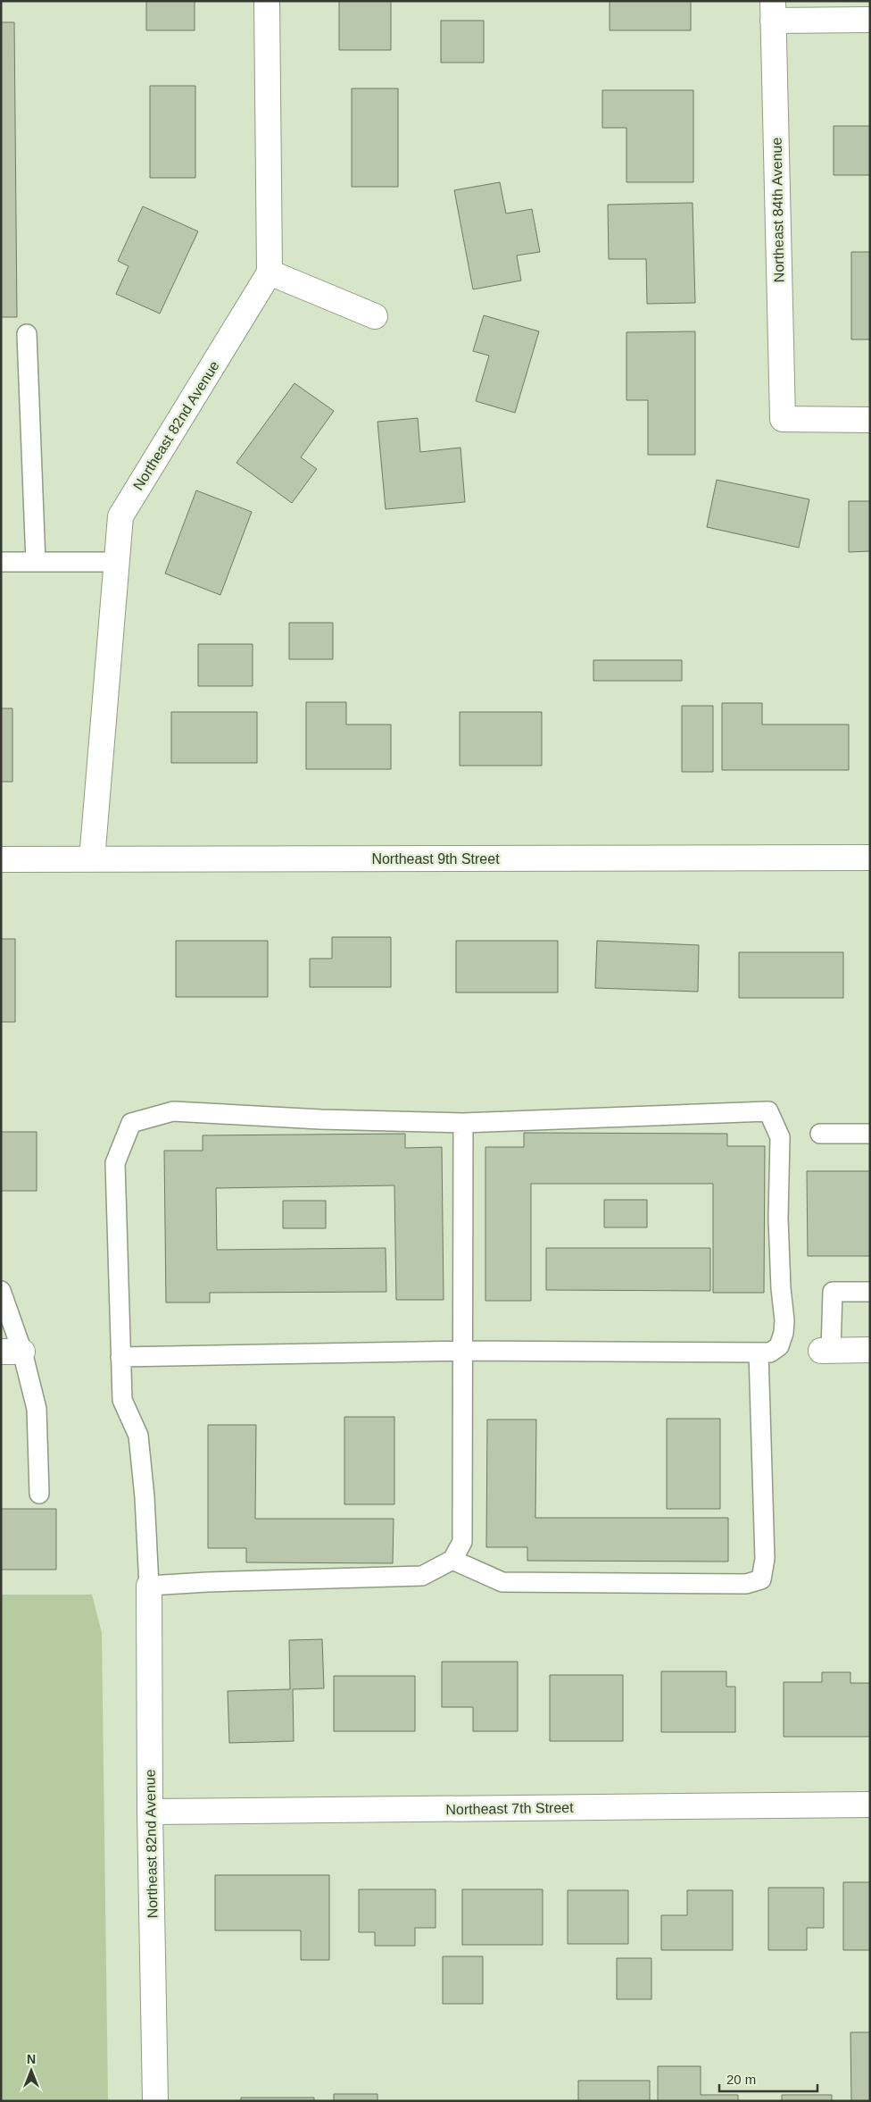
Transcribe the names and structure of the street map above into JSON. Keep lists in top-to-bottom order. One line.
{"streets":{"street":["Northeast 84th Avenue","Northeast 82nd Avenue","Northeast 9th Street","Northeast 7th Street"]},"crossings":[["Northeast 82nd Avenue","Northeast 9th Street"],["Northeast 82nd Avenue","Northeast 7th Street"]],"scale_bar":"20 m","north":"top"}
